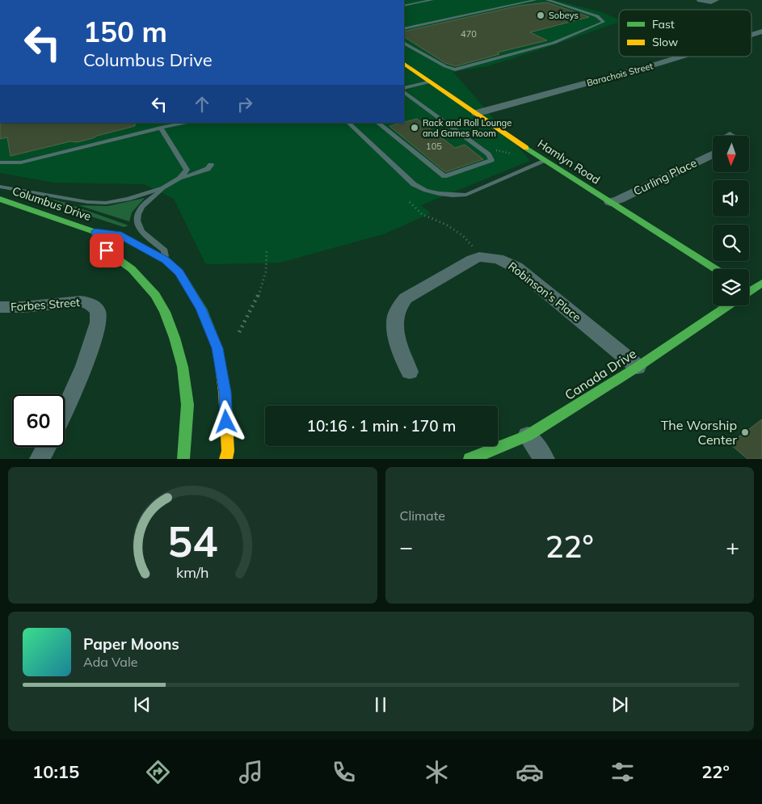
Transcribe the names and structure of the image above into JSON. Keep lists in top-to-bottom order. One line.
{"streets":{"street":["Barachois Street","Hamlyn Road","Curling Place","Columbus Drive","Robinson's Place","Forbes Street","Canada Drive"]},"crossings":[["Barachois Street","Hamlyn Road"],["Hamlyn Road","Curling Place"],["Robinson's Place","Canada Drive"]],"places":["Sobeys","Rack and Roll Lounge and Games Room","The Worship Center"],"house_numbers":["470","105"],"legend":["Fast","Slow"],"north":"bottom","page":{"turn":["150 m","Columbus Drive"],"limit":"60","trip":"10:16 · 1 min · 170 m","tile":"Climate","heat":["−","22°","+"],"song":["Paper Moons","Ada Vale"],"tabs":["10:15","22°"],"gauge":["54","km/h"]}}
